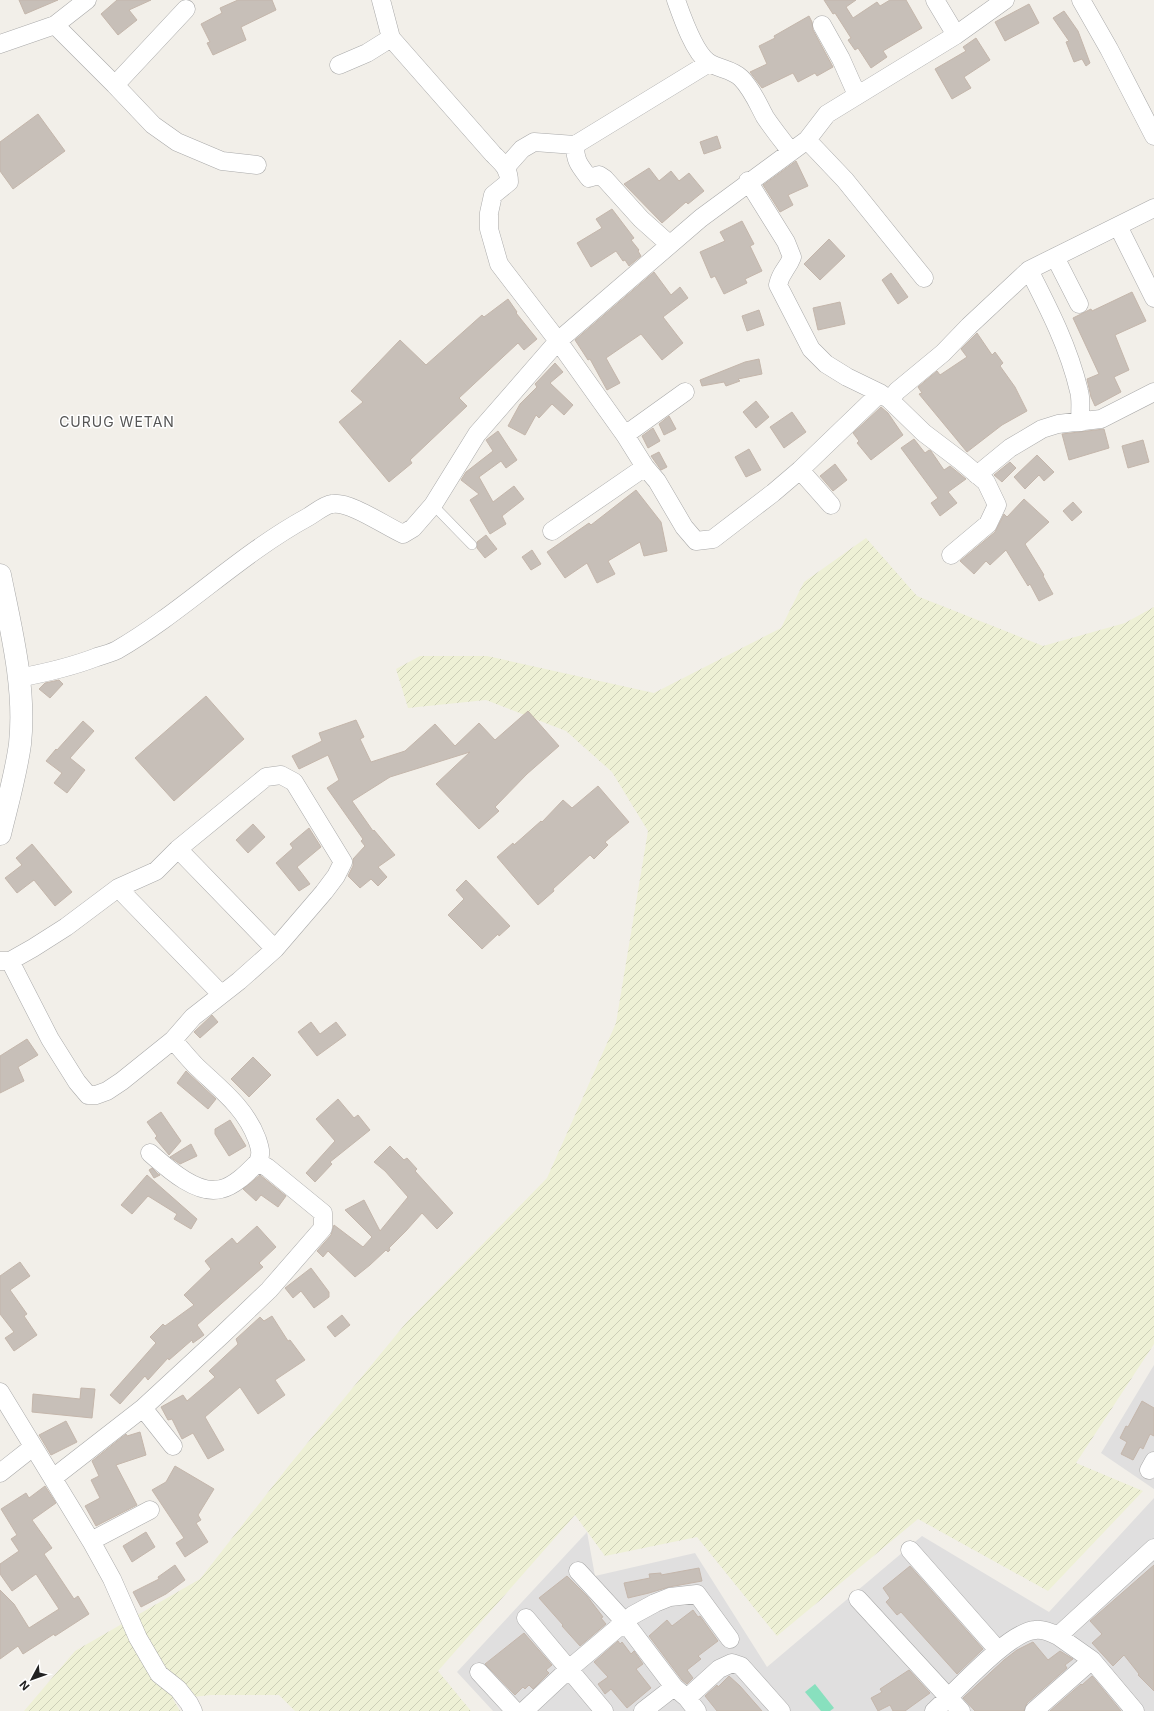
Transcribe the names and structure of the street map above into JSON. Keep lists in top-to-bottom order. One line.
{"districts":["CURUG WETAN"],"north":"bottom left"}
